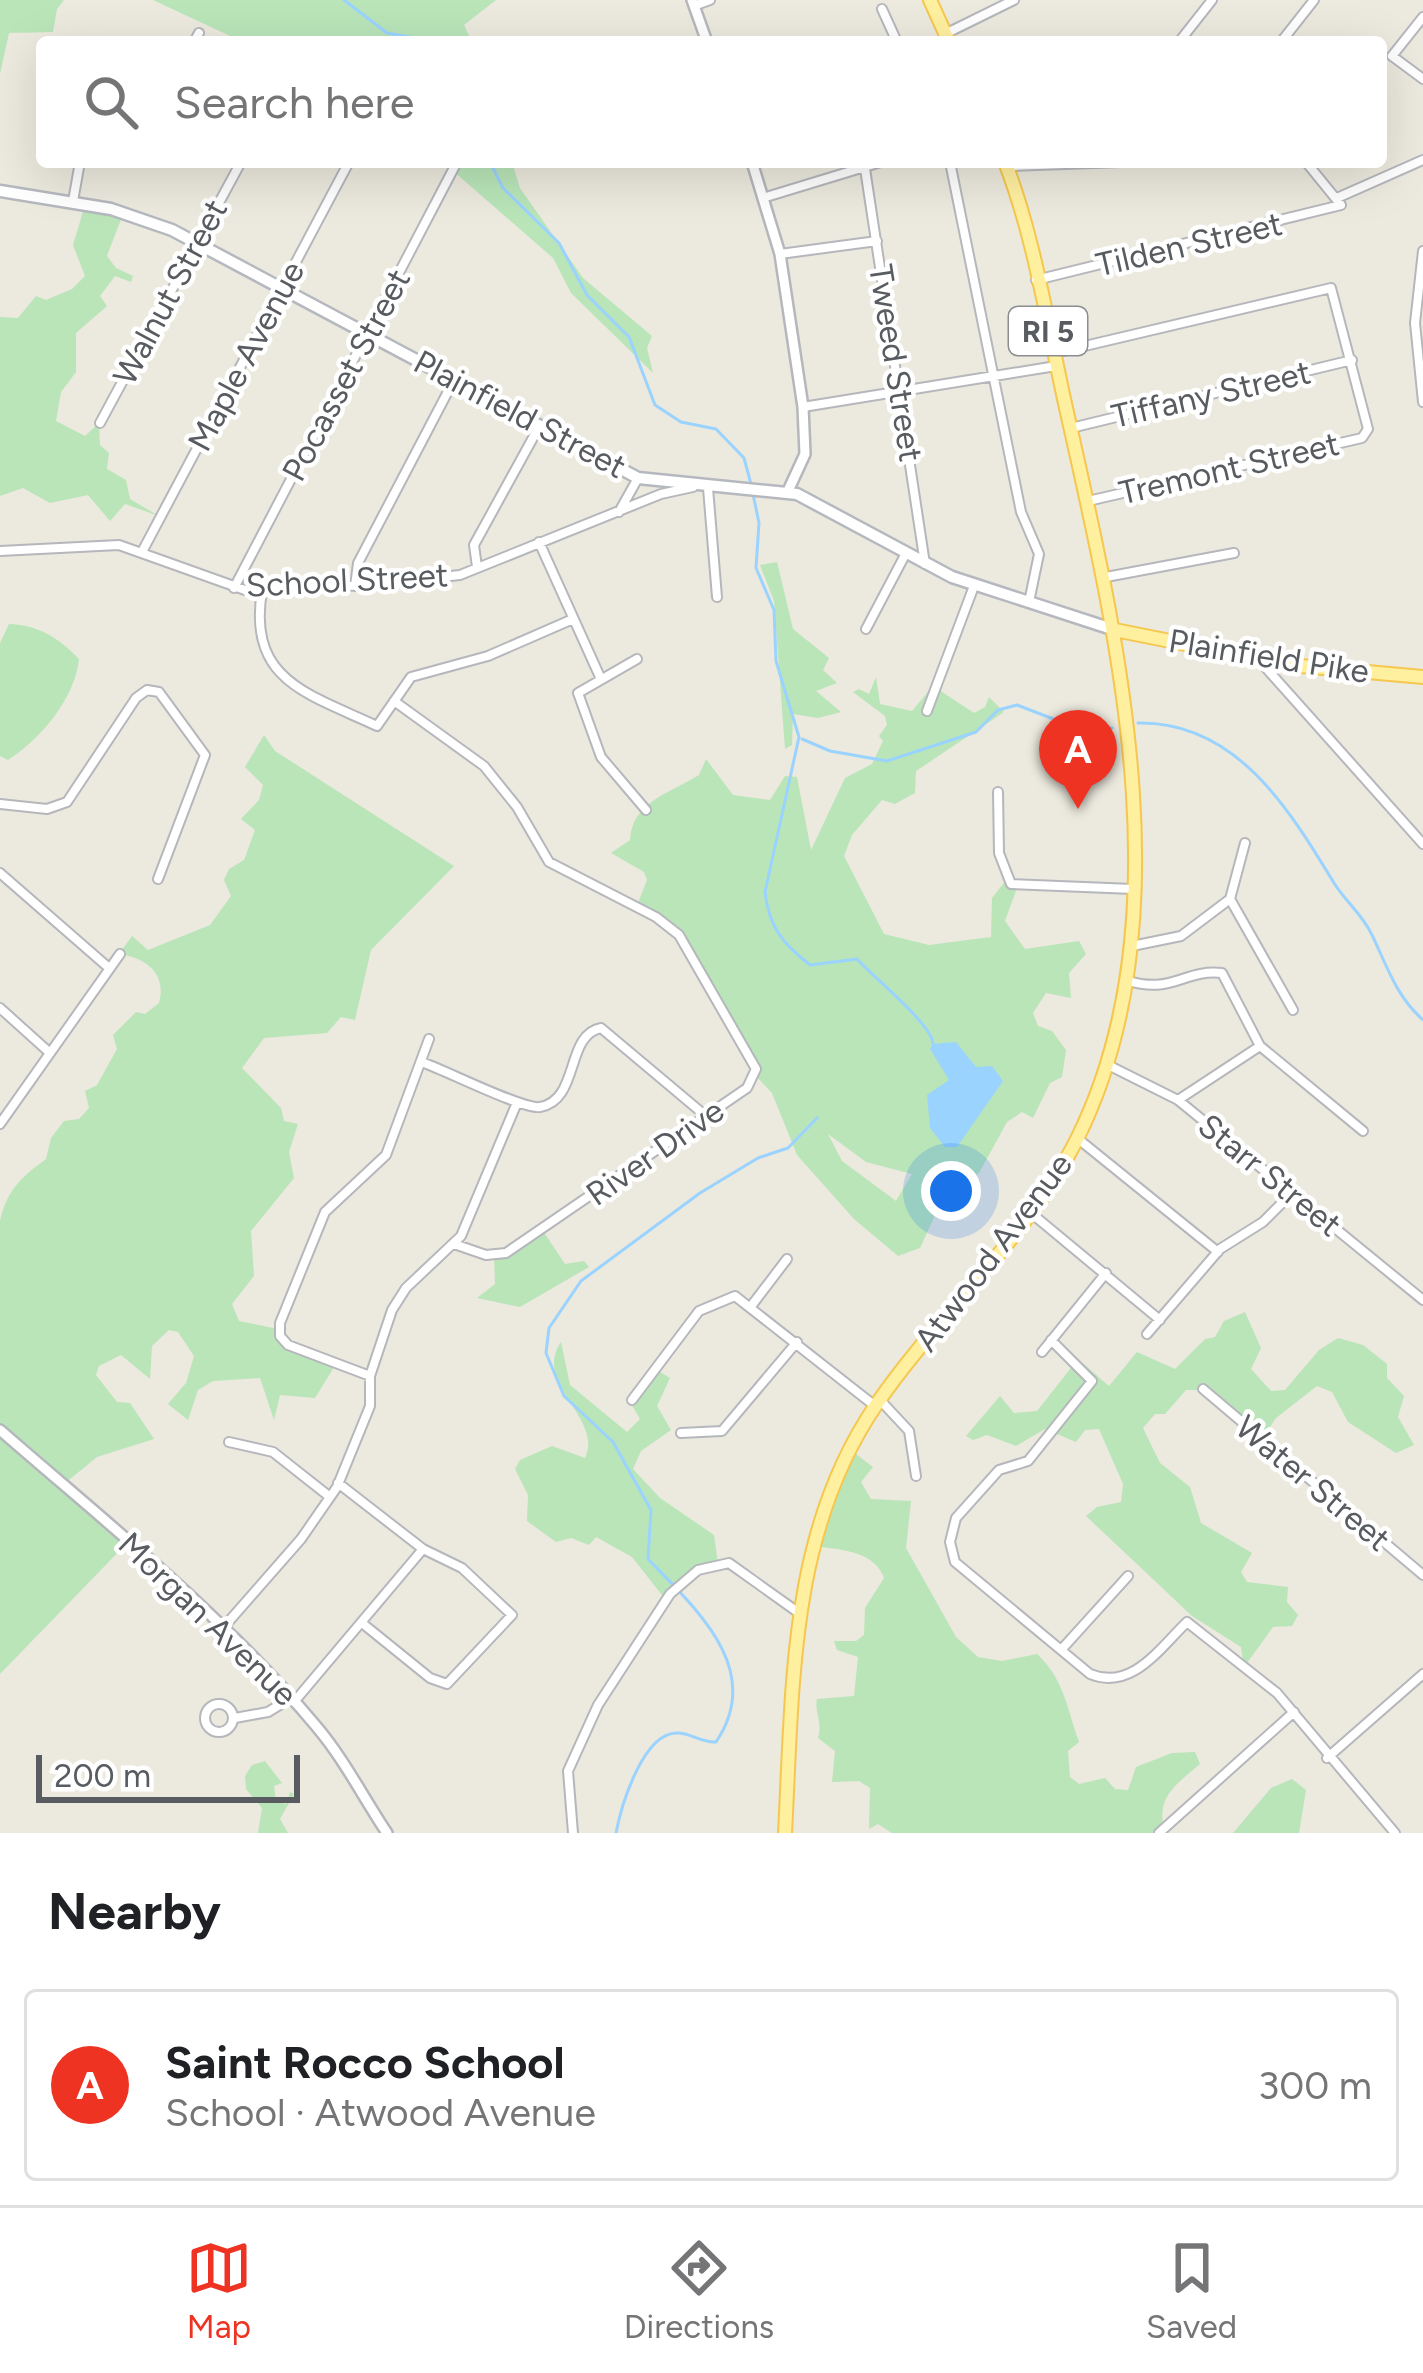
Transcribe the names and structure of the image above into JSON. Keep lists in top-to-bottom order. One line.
{"streets":{"main road":["RI 5","Plainfield Street","Plainfield Pike","Atwood Avenue"],"street":["Tilden Street","Walnut Street","Maple Avenue","Tweed Street","Pocasset Street","Tiffany Street","Tremont Street","School Street","River Drive","Starr Street","Water Street","Morgan Avenue"]},"crossings":[["Tilden Street","Atwood Avenue"],["Walnut Street","Plainfield Street"],["Maple Avenue","Plainfield Street"],["Maple Avenue","School Street"],["Tweed Street","Plainfield Street"],["Pocasset Street","Plainfield Street"],["Pocasset Street","School Street"],["Tiffany Street","Tremont Street"],["Tiffany Street","Atwood Avenue"],["Plainfield Street","School Street"],["Plainfield Street","Plainfield Pike"],["Plainfield Street","Atwood Avenue"],["Tremont Street","Atwood Avenue"],["Plainfield Pike","Atwood Avenue"],["Starr Street","Atwood Avenue"]],"scale_bar":"200 m","page":{"search":"Search here","pins":"A","scale":"200 m","heading":"Nearby","list":[{"mark":"A","name":"Saint Rocco School","note":"School · Atwood Avenue","value":"300 m"}],"nav":["Map","Directions","Saved"]}}
